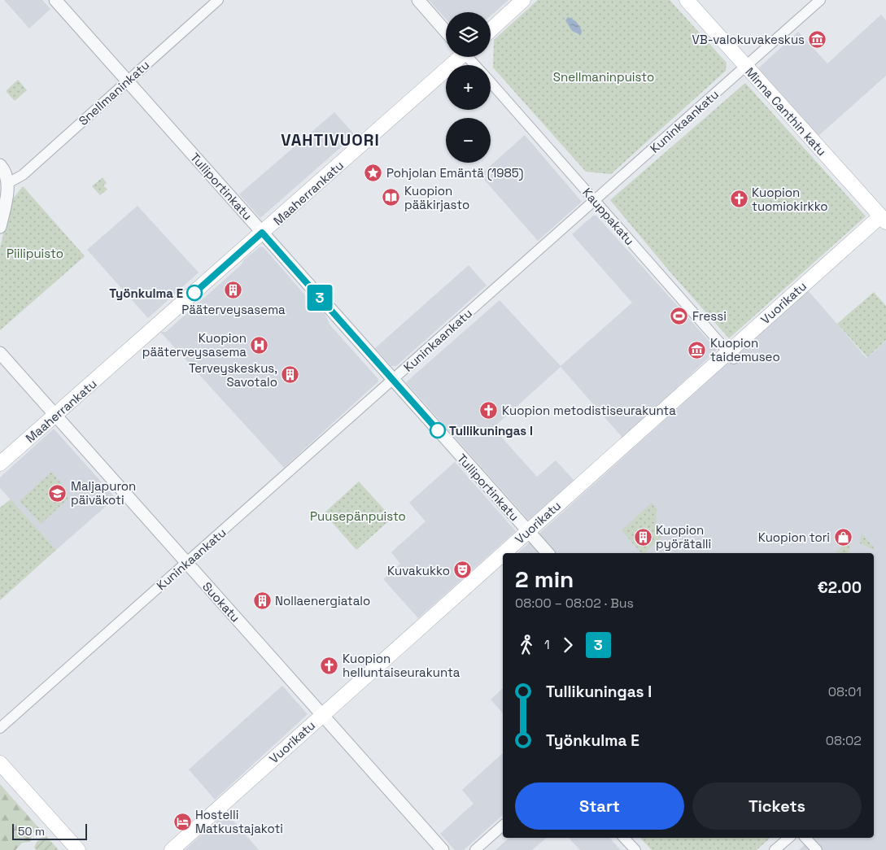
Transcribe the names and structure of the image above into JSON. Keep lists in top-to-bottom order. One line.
{"streets":{"main road":["Minna Canthin katu","Maaherrankatu","Vuorikatu"],"street":["Snellmaninkatu","Kuninkaankatu","Tulliportinkatu","Kauppakatu","Suokatu"]},"crossings":[["Snellmaninkatu","Tulliportinkatu"],["Minna Canthin katu","Kuninkaankatu"],["Minna Canthin katu","Vuorikatu"],["Kuninkaankatu","Tulliportinkatu"],["Kuninkaankatu","Kauppakatu"],["Kuninkaankatu","Suokatu"],["Tulliportinkatu","Maaherrankatu"],["Tulliportinkatu","Vuorikatu"],["Maaherrankatu","Suokatu"],["Kauppakatu","Vuorikatu"],["Vuorikatu","Suokatu"]],"districts":["VAHTIVUORI"],"parks":["Snellmaninpuisto","Piilipuisto","Puusepänpuisto"],"places":{"museum":["VB-valokuvakeskus","Kuopion taidemuseo"],"place":["Pohjolan Emäntä (1985)"],"library":["Kuopion pääkirjasto"],"church":["Kuopion tuomiokirkko","Kuopion metodistiseurakunta","Kuopion helluntaiseurakunta"],"building":["Pääterveysasema","Terveyskeskus, Savotalo","Kuopion pyörätalli","Nollaenergiatalo"],"other":["Työnkulma E","Tullikuningas I"],"sports":["Fressi"],"hospital":["Kuopion pääterveysasema"],"school or university":["Maljapuron päiväkoti"],"shop":["Kuopion tori"],"theatre":["Kuvakukko"],"hotel":["Hostelli Matkustajakoti"]},"lines":["bus line 3"],"scale_bar":"50 m","page":{"on_map":"3","map_buttons":["+","−"],"heading":["2 min","08:00 – 08:02 · Bus","€2.00"],"legs":["1","3"],"list":[{"name":"Tullikuningas I","value":"08:01"},{"name":"Työnkulma E","value":"08:02"}],"buttons":["Start","Tickets"],"scale":"50 m"}}
